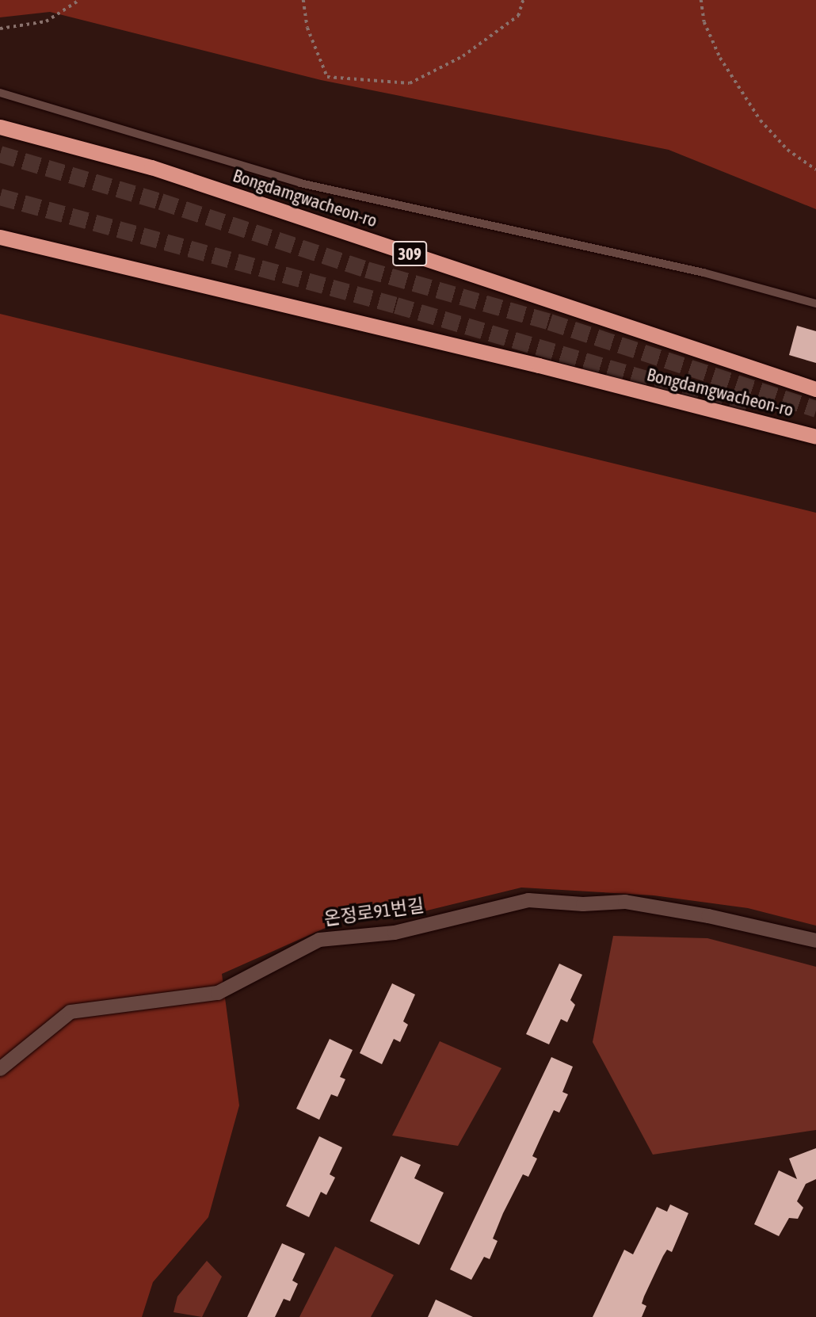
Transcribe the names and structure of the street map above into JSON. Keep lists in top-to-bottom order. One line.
{"streets":{"highway":["Bongdamgwacheon-ro","309"],"street":["온정로91번길"]}}
